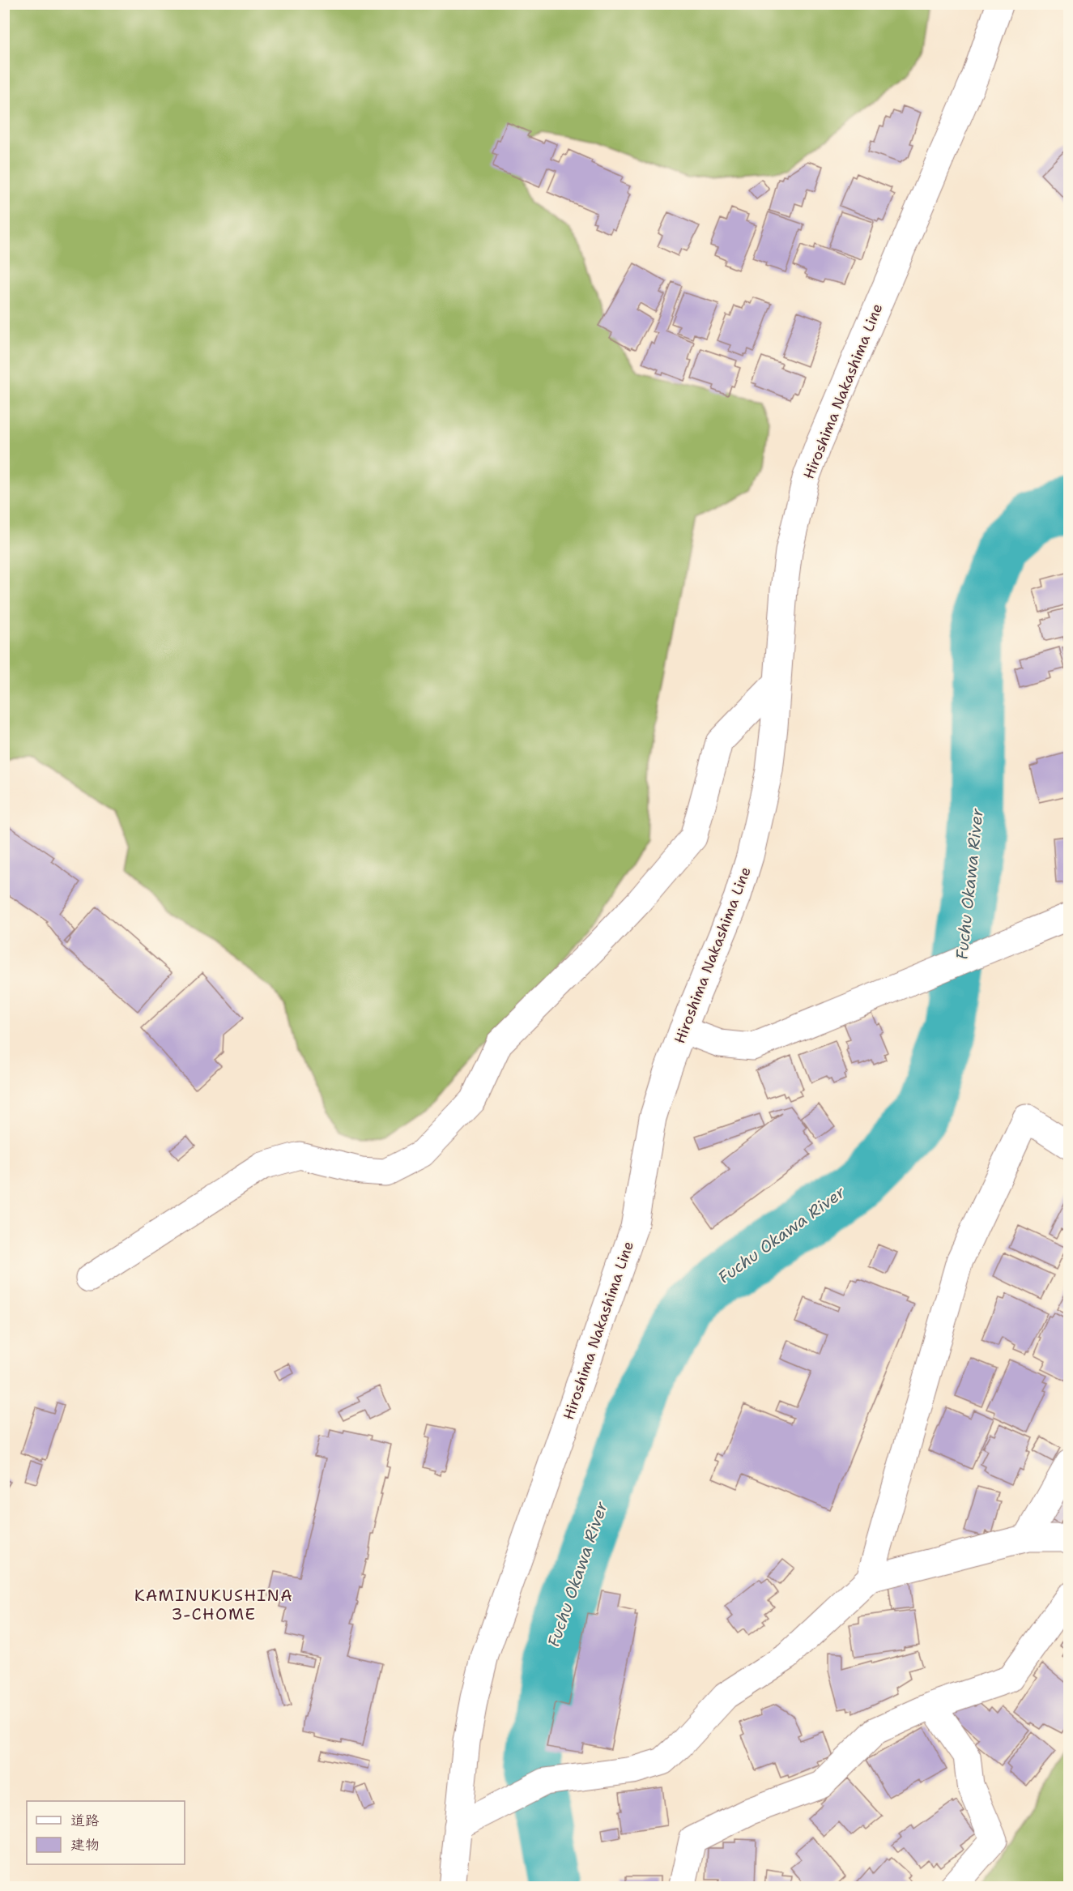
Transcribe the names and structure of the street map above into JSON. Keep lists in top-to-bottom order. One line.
{"streets":{"street":["Hiroshima Nakashima Line"]},"districts":["KAMINUKUSHINA 3-CHOME"],"water":["Fuchu Okawa River"],"legend":["道路","建物"]}
